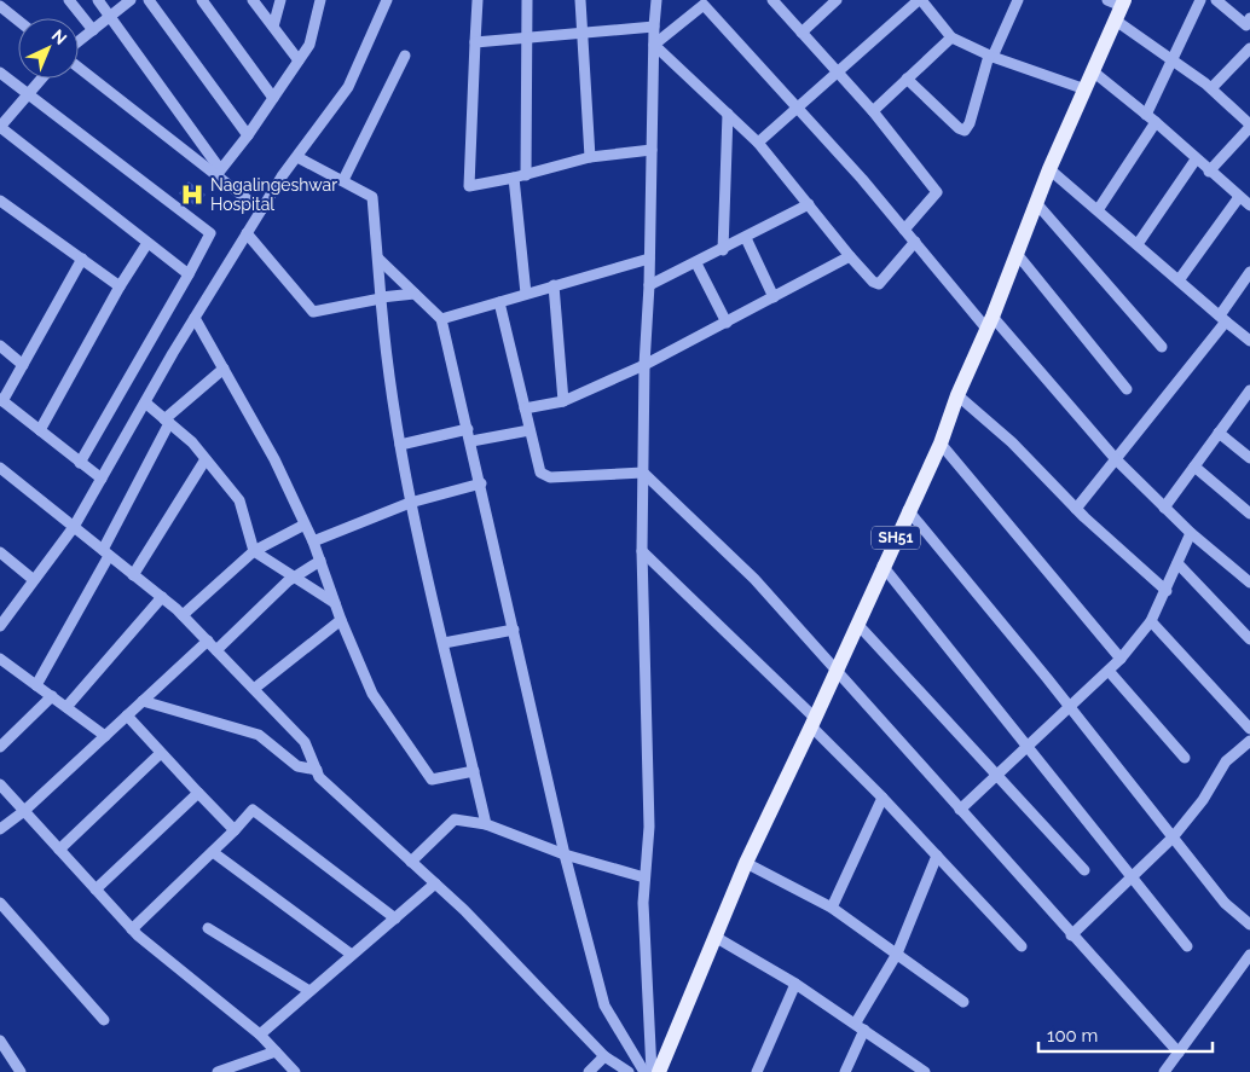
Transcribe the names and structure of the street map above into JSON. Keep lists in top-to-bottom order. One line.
{"streets":{"main road":["SH51"]},"places":{"hospital":["Nagalingeshwar Hospital"]},"scale_bar":"100 m","north":"top right"}
